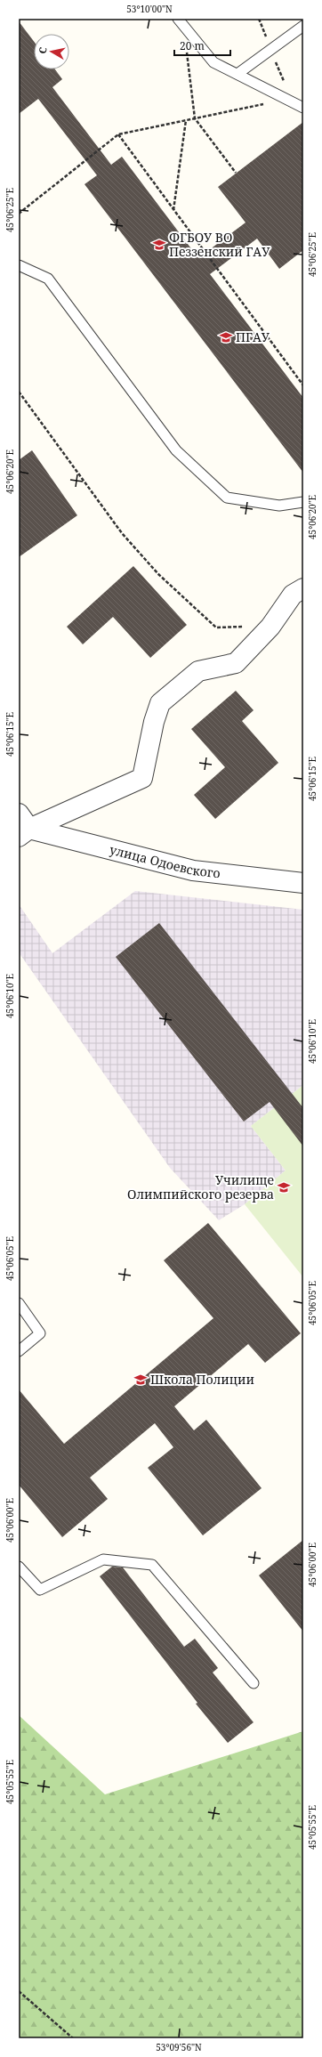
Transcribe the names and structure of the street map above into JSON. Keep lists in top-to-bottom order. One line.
{"streets":{"street":["улица Одоевского"]},"places":{"school or university":["ФГБОУ ВО Пеззенский ГАУ","ПГАУ","Училище Олимпийского резерва","Школа Полиции"]},"scale_bar":"20 m","north":"left","coordinates":["53°10'00\"N","45°06'25\"E","45°06'20\"E","45°06'15\"E","45°06'10\"E","45°06'05\"E","45°06'00\"E","45°05'55\"E","53°09'56\"N"]}
